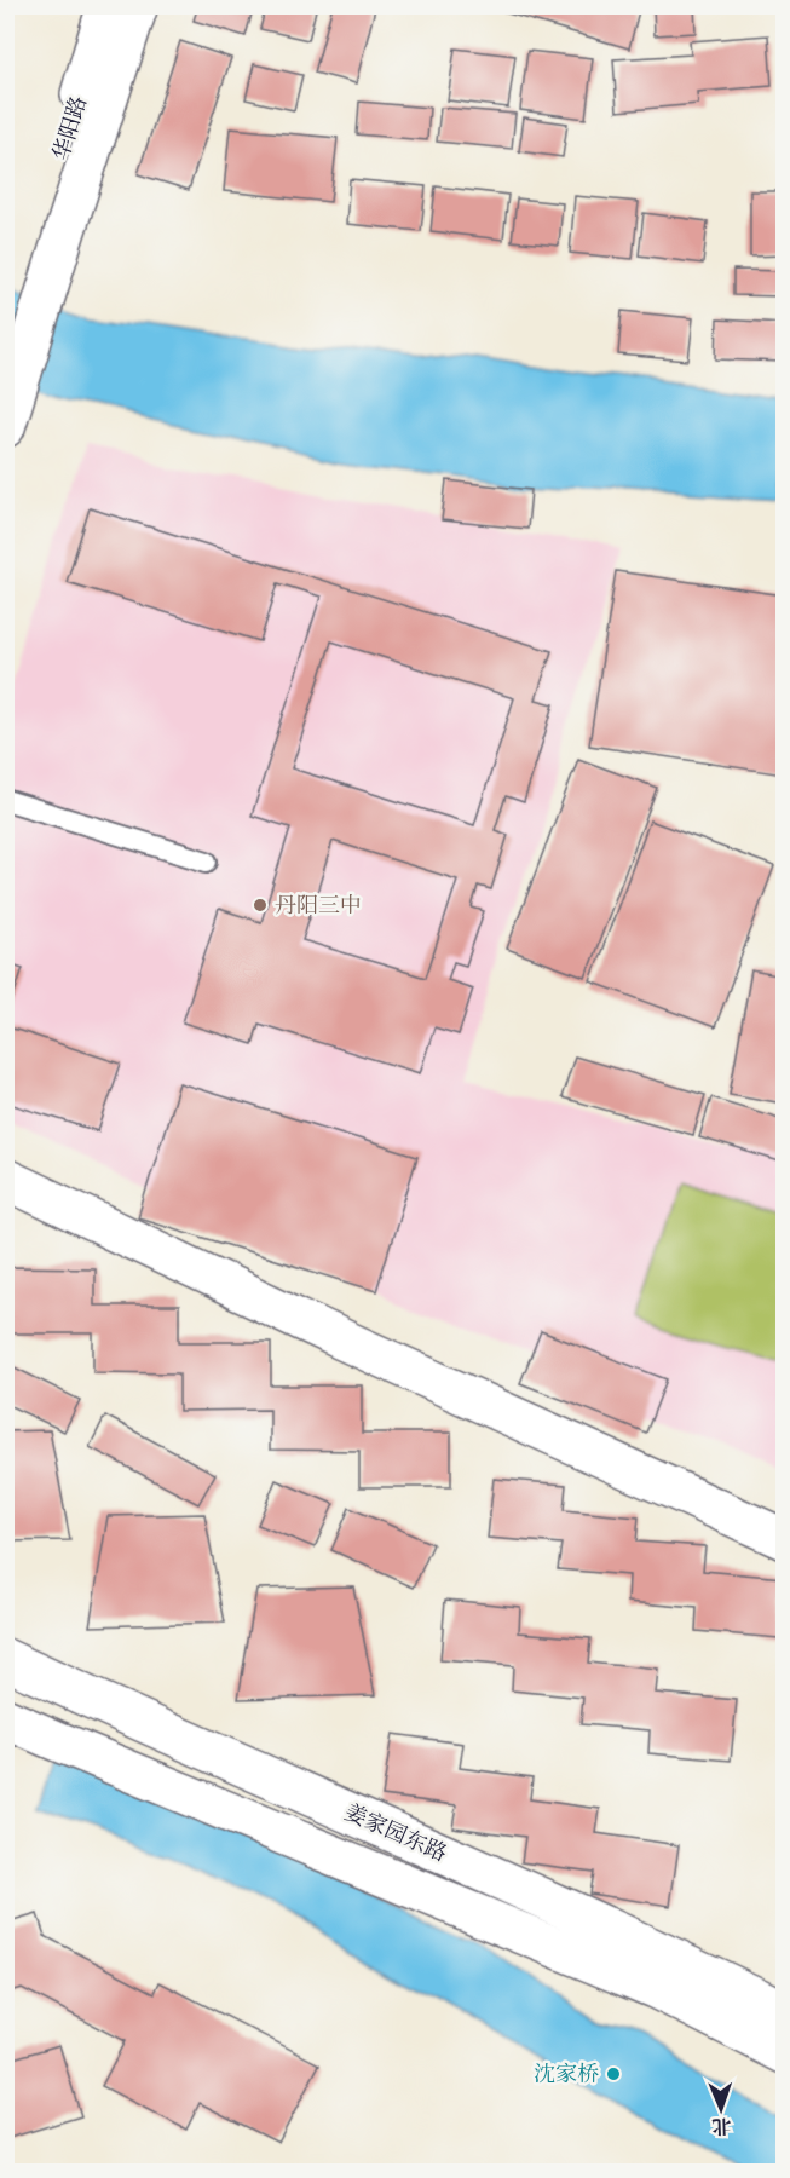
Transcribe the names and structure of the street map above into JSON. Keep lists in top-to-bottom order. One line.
{"streets":{"main road":["华阳路","姜家园东路"]},"places":["丹阳三中","沈家桥"],"north":"bottom"}
